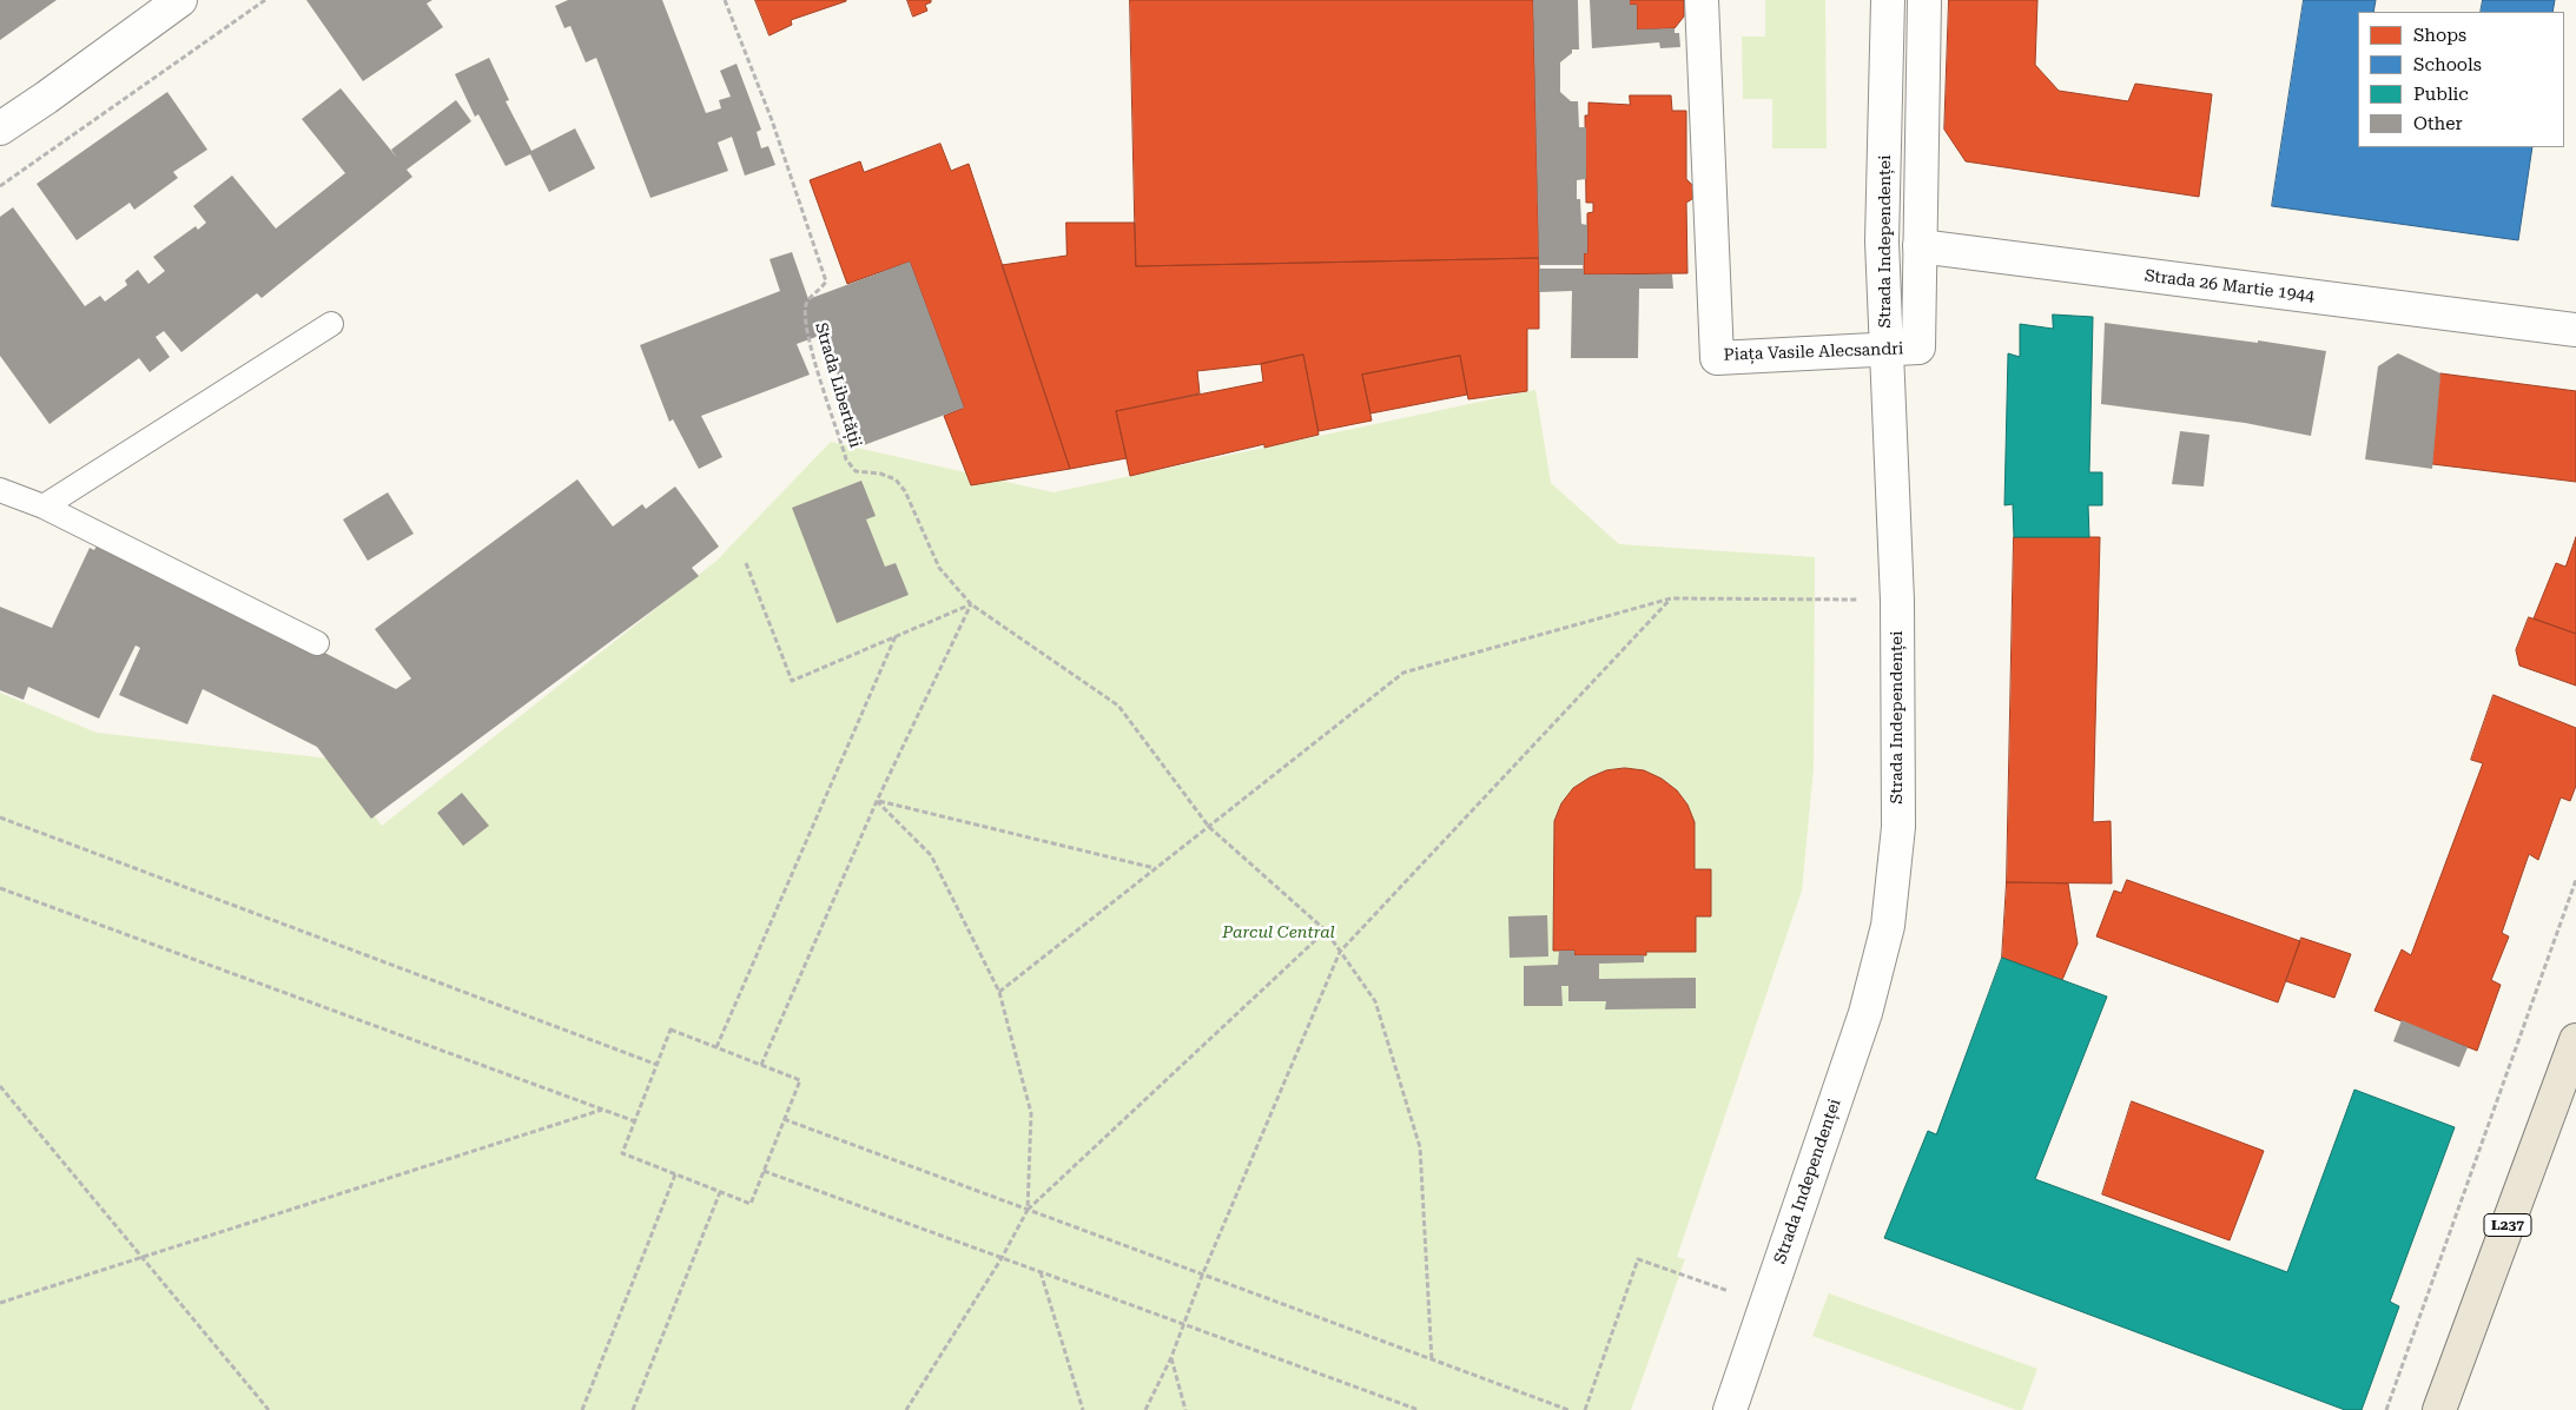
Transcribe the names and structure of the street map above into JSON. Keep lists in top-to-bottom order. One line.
{"streets":{"main road":["L237"],"street":["Strada Independenței","Strada 26 Martie 1944","Piața Vasile Alecsandri"],"path":["Strada Libertății"]},"crossings":[["Strada Independenței","Strada 26 Martie 1944"],["Strada Independenței","Piața Vasile Alecsandri"],["Strada 26 Martie 1944","Piața Vasile Alecsandri"]],"parks":["Parcul Central"],"legend":["Shops","Schools","Public","Other"]}
